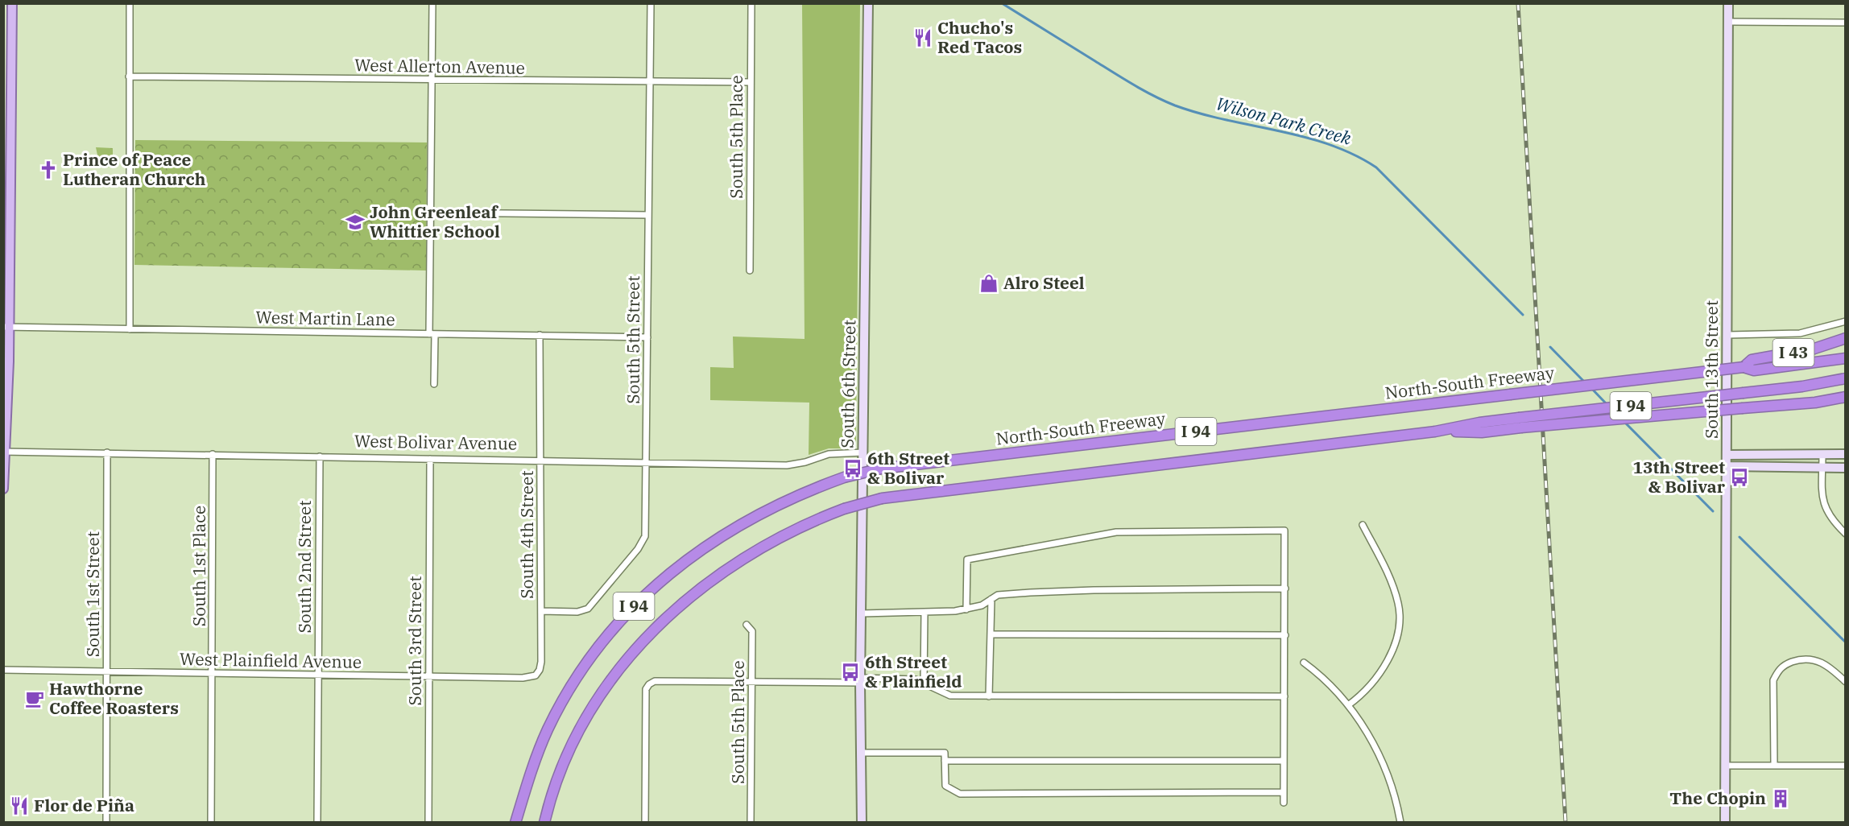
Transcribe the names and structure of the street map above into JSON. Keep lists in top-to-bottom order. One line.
{"streets":{"highway":["I 43","North-South Freeway","I 94"],"street":["West Allerton Avenue","South 5th Place","West Martin Lane","South 5th Street","South 13th Street","South 6th Street","West Bolivar Avenue","South 4th Street","South 1st Place","South 2nd Street","South 1st Street","South 3rd Street","West Plainfield Avenue"]},"crossings":[["West Allerton Avenue","South 5th Place"],["West Allerton Avenue","South 5th Street"],["West Martin Lane","South 5th Street"],["West Martin Lane","South 4th Street"],["South 5th Street","West Bolivar Avenue"],["South 5th Street","South 4th Street"],["I 43","North-South Freeway"],["South 6th Street","West Bolivar Avenue"],["West Bolivar Avenue","South 4th Street"],["West Bolivar Avenue","South 1st Place"],["West Bolivar Avenue","South 2nd Street"],["West Bolivar Avenue","South 1st Street"],["West Bolivar Avenue","South 3rd Street"],["South 4th Street","West Plainfield Avenue"],["South 1st Place","West Plainfield Avenue"],["South 2nd Street","West Plainfield Avenue"],["South 1st Street","West Plainfield Avenue"],["South 3rd Street","West Plainfield Avenue"]],"water":["Wilson Park Creek"],"places":{"restaurant":["Chucho's Red Tacos","Flor de Piña"],"church":["Prince of Peace Lutheran Church"],"school or university":["John Greenleaf Whittier School"],"shop":["Alro Steel"],"bus stop":["6th Street & Bolivar","13th Street & Bolivar","6th Street & Plainfield"],"cafe":["Hawthorne Coffee Roasters"],"building":["The Chopin"]}}
